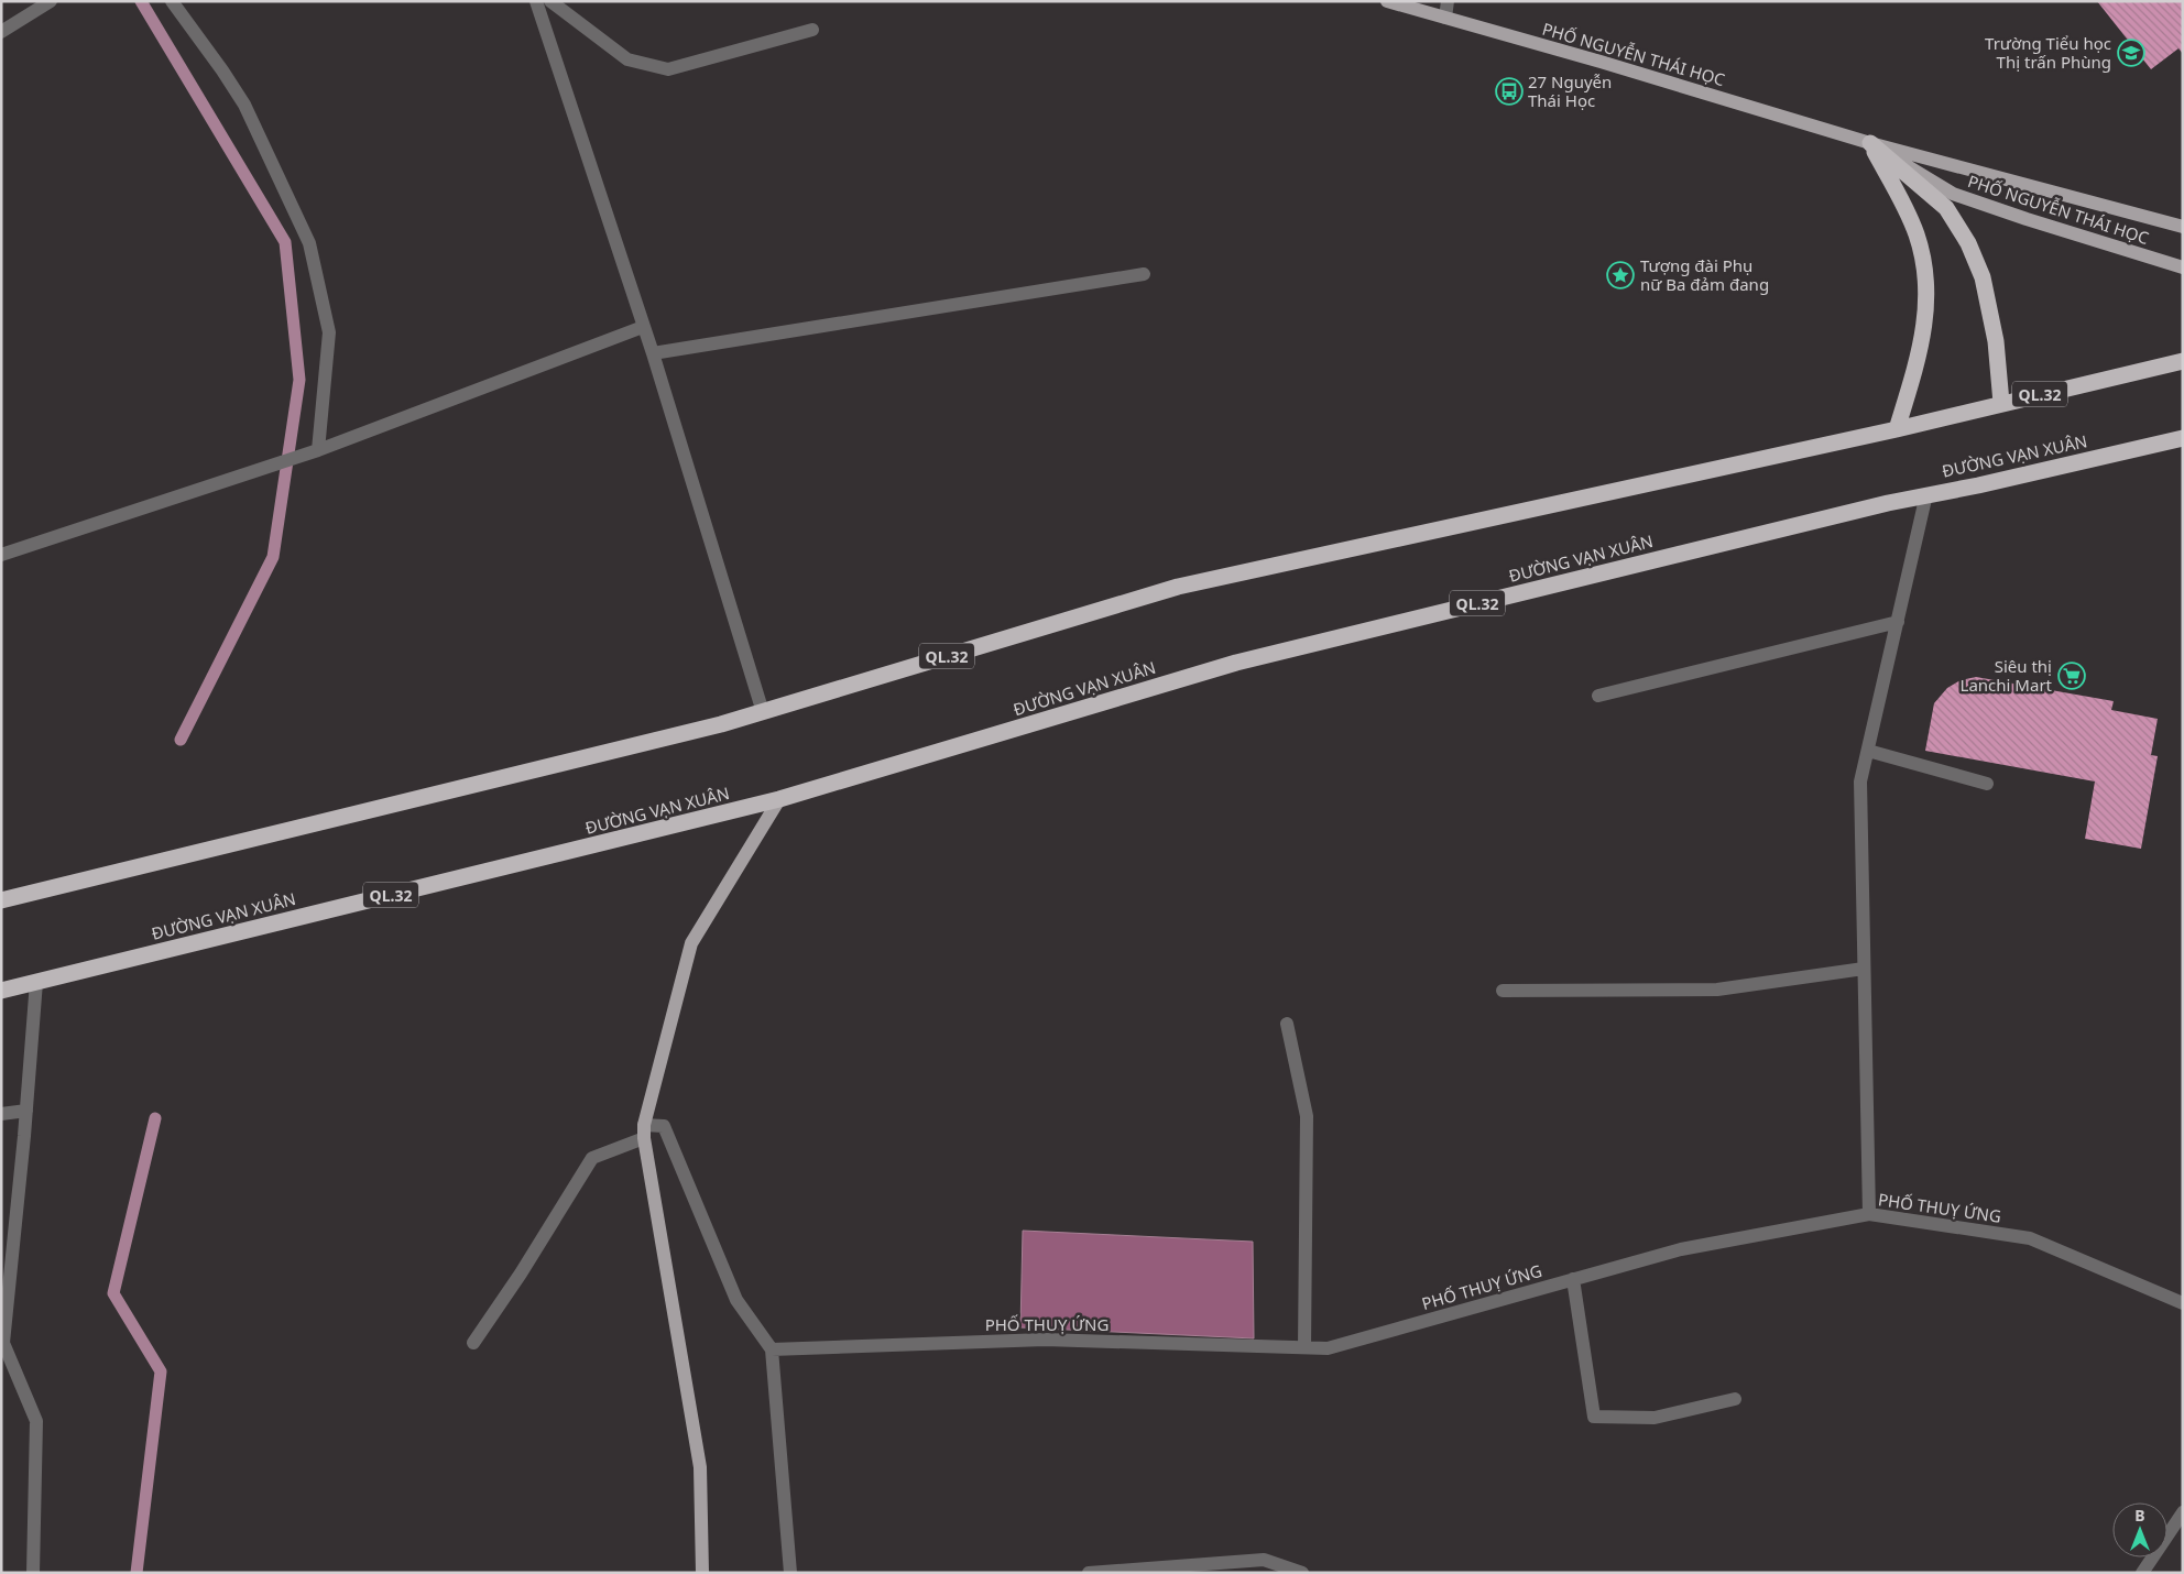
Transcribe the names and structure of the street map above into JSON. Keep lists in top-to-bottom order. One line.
{"streets":{"highway":["QL.32","ĐƯỜNG VẠN XUÂN"],"main road":["PHỐ NGUYỄN THÁI HỌC"],"street":["PHỐ THUỴ ỨNG"]},"places":{"school or university":["Trường Tiểu học Thị trấn Phùng"],"bus stop":["27 Nguyễn Thái Học"],"place":["Tượng đài Phụ nữ Ba đảm đang"],"supermarket":["Siêu thị Lanchi Mart"]},"north":"top"}
